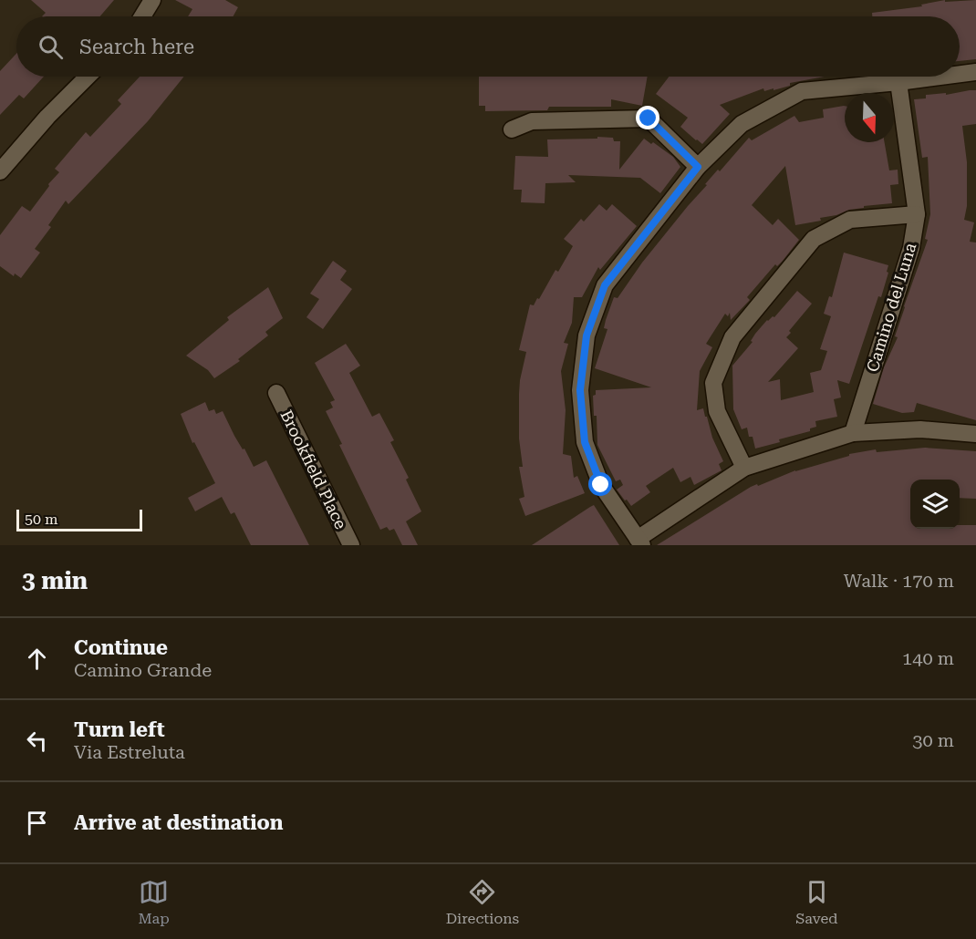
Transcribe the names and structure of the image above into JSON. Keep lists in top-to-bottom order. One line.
{"streets":{"street":["Camino del Luna","Brookfield Place"]},"scale_bar":"50 m","north":"bottom","page":{"search":"Search here","scale":"50 m","heading":["3 min","Walk · 170 m"],"list":[["Continue","Camino Grande","140 m"],["Turn left","Via Estreluta","30 m"],"Arrive at destination"],"nav":["Map","Directions","Saved"]}}
